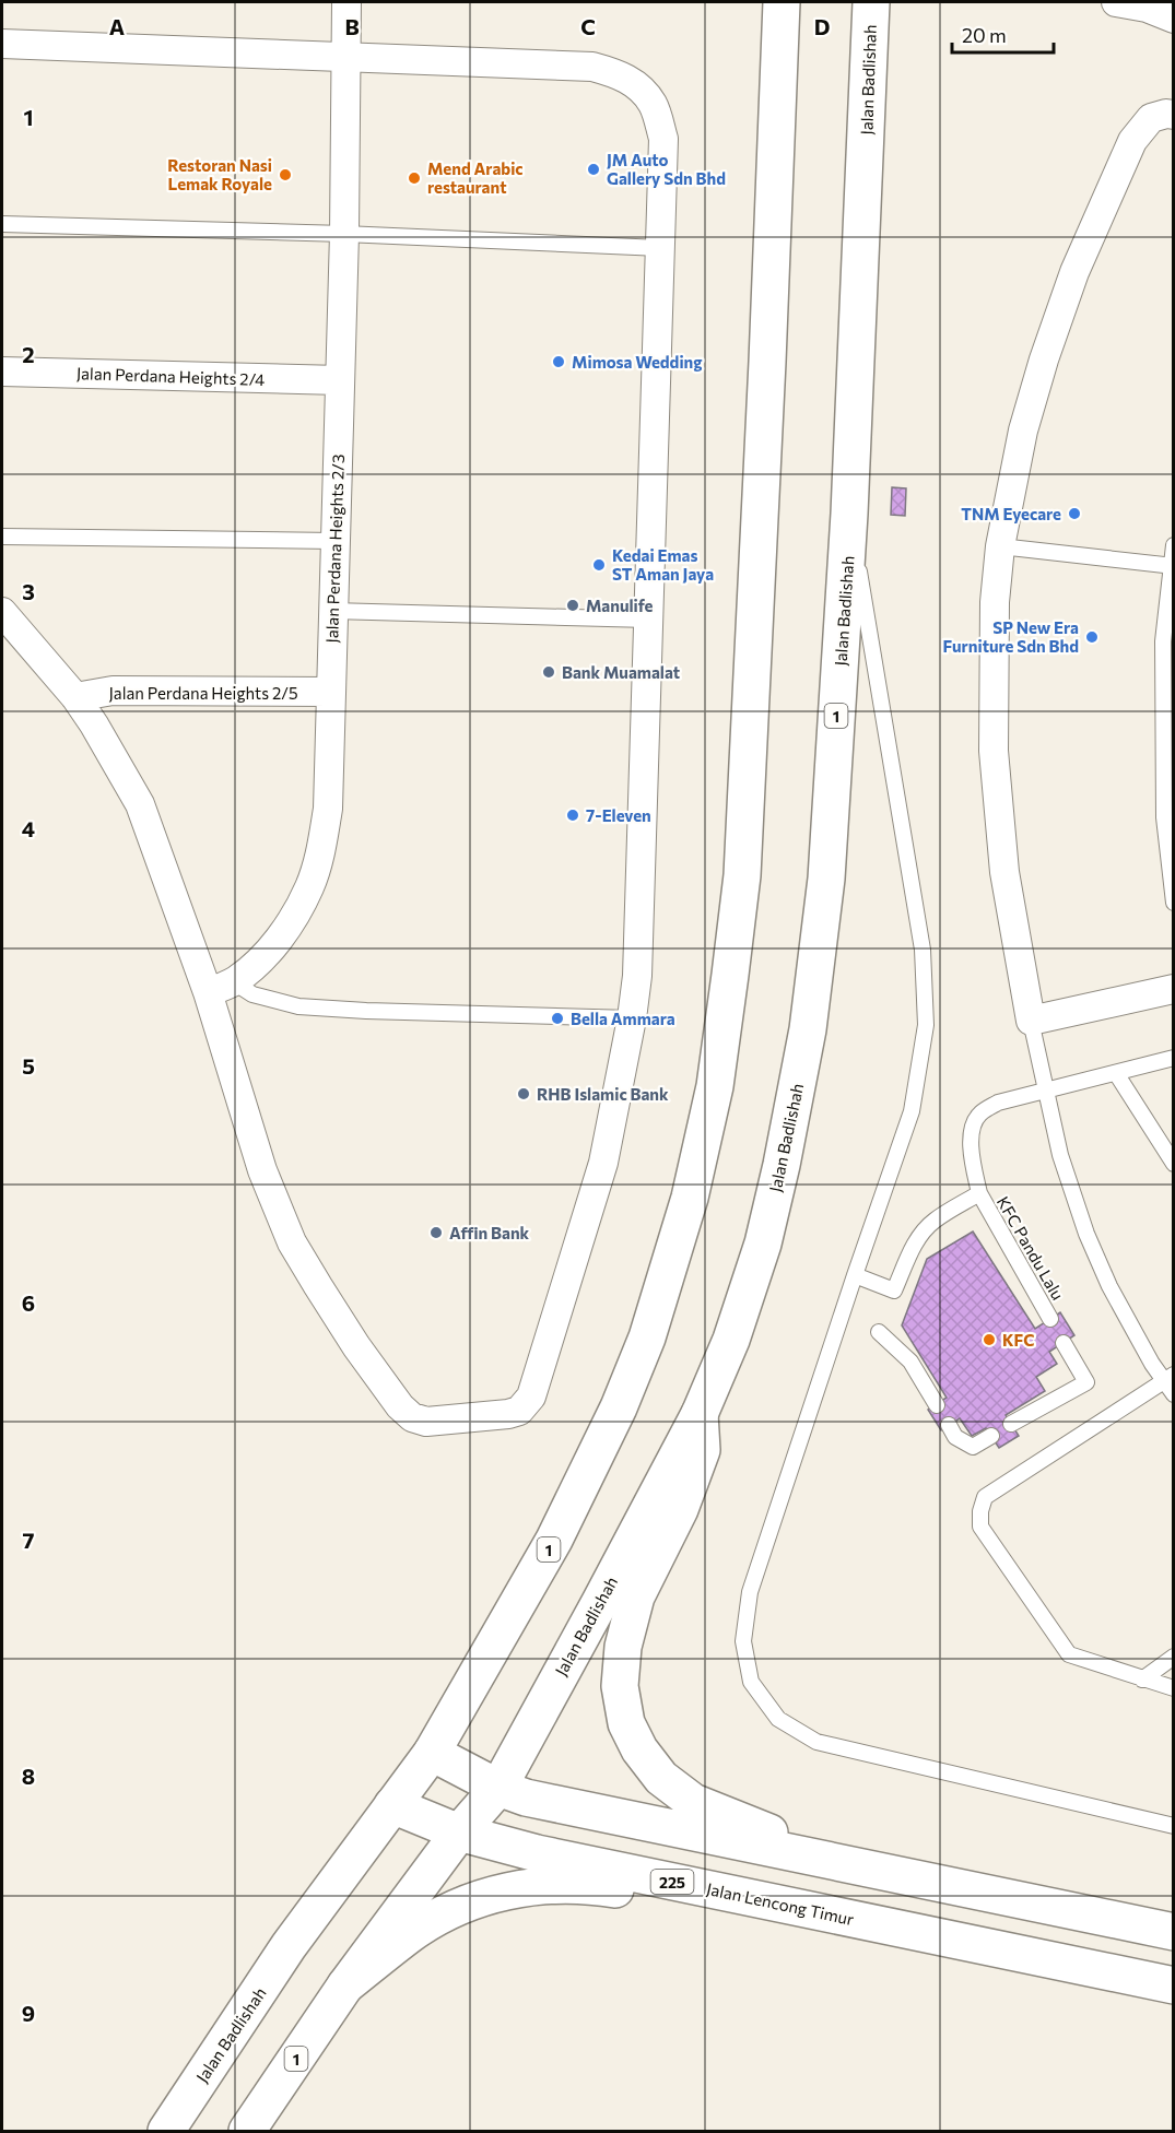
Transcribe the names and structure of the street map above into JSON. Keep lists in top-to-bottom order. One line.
{"streets":{"main road":["Jalan Badlishah","1","225","Jalan Lencong Timur"],"street":["Jalan Perdana Heights 2/4","Jalan Perdana Heights 2/3","Jalan Perdana Heights 2/5"],"lane":["KFC Pandu Lalu"]},"crossings":[["Jalan Badlishah","Jalan Lencong Timur"],["Jalan Perdana Heights 2/4","Jalan Perdana Heights 2/3"],["Jalan Perdana Heights 2/3","Jalan Perdana Heights 2/5"]],"places":["JM Auto Gallery Sdn Bhd","Restoran Nasi Lemak Royale","Mend Arabic restaurant","Mimosa Wedding","TNM Eyecare","Kedai Emas ST Aman Jaya","Manulife","SP New Era Furniture Sdn Bhd","Bank Muamalat","7-Eleven","Bella Ammara","RHB Islamic Bank","Affin Bank","KFC"],"scale_bar":"20 m","grid":{"columns":["A","B","C","D"],"rows":["1","2","3","4","5","6","7","8","9"]}}
